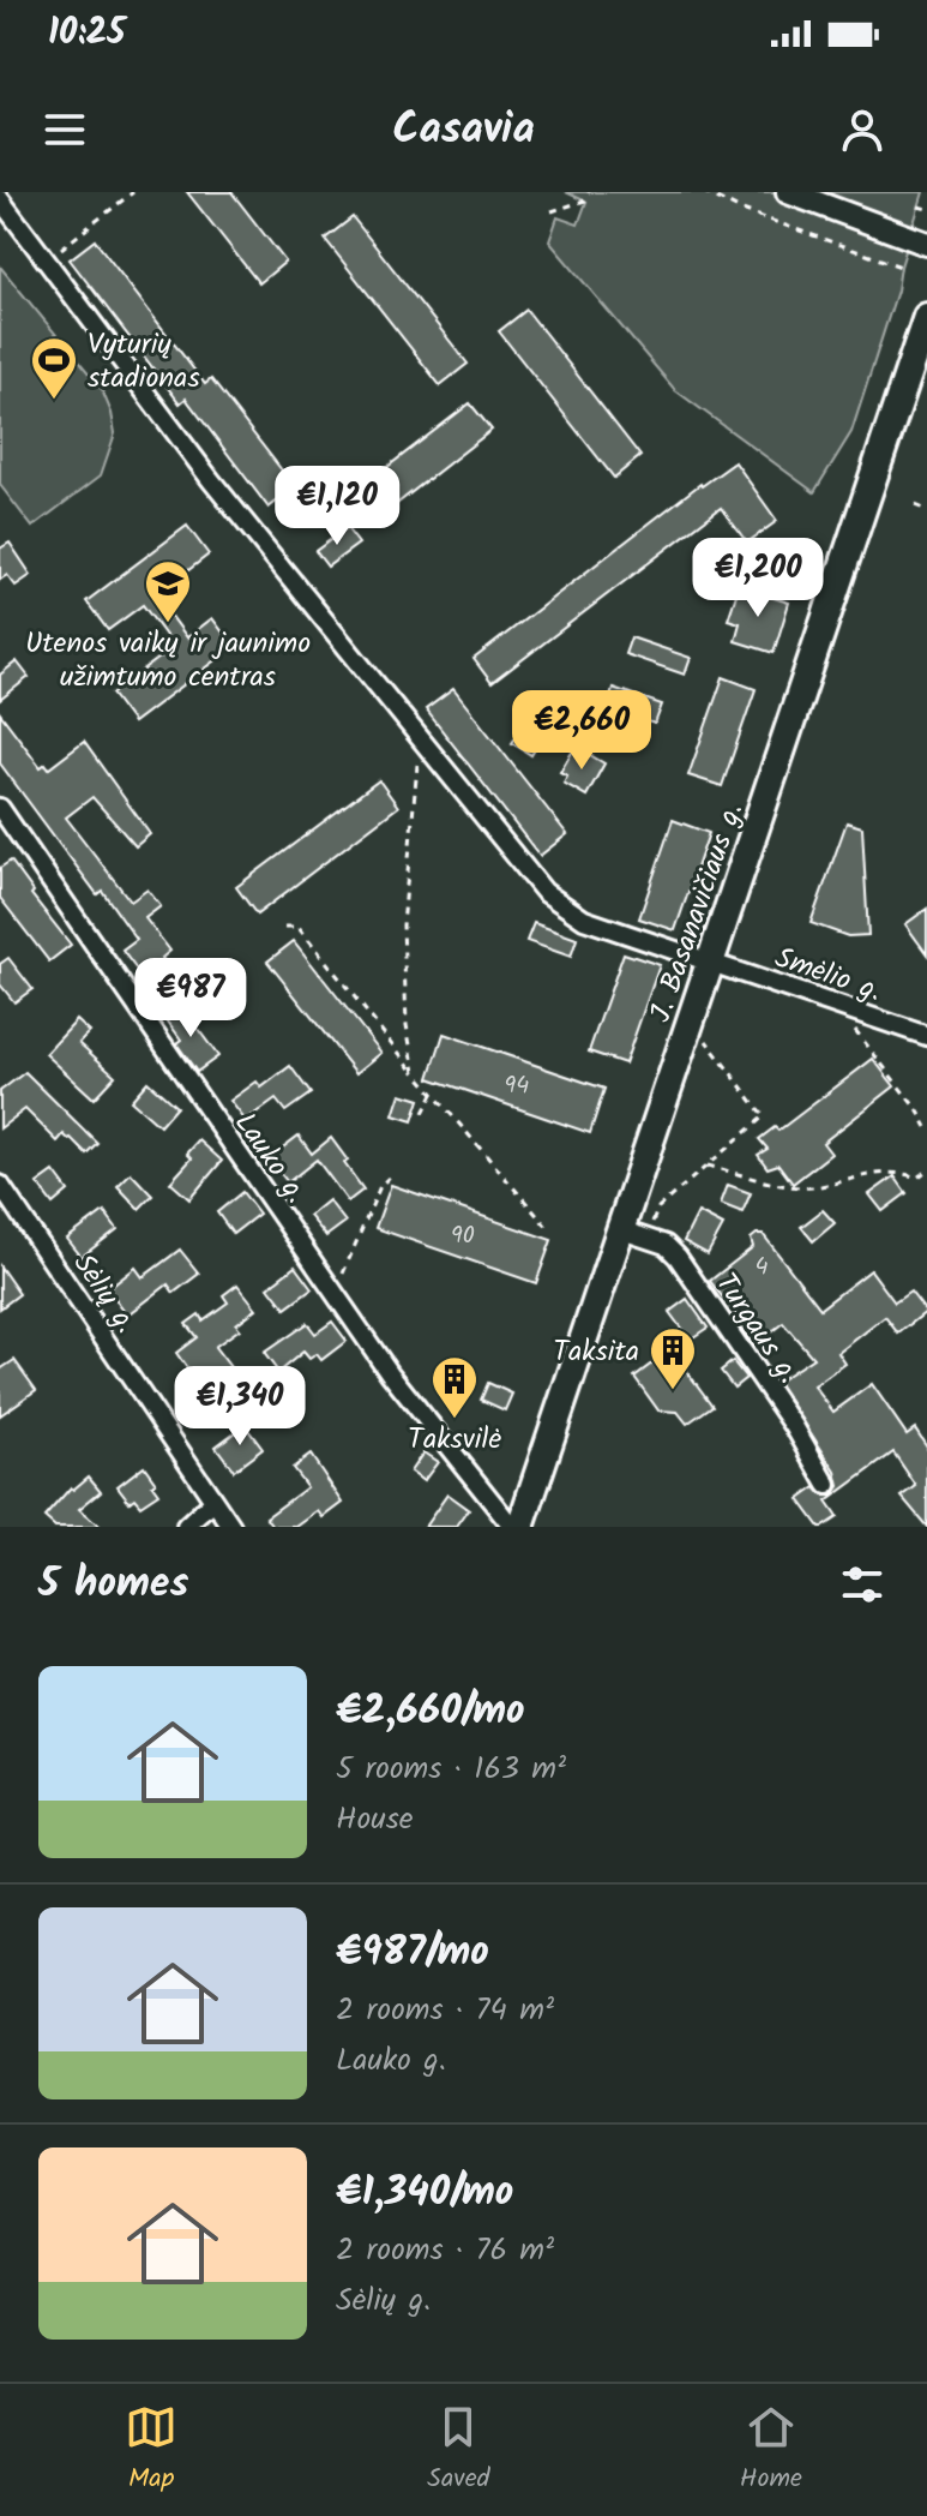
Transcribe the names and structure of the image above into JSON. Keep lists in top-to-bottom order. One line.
{"streets":{"main road":["J. Basanavičiaus g."],"street":["Smėlio g.","Lauko g.","Sėlių g.","Turgaus g."]},"crossings":[["J. Basanavičiaus g.","Smėlio g."],["J. Basanavičiaus g.","Turgaus g."]],"places":{"sports":["Vyturių stadionas"],"school or university":["Utenos vaikų ir jaunimo užimtumo centras"],"building":["Taksita","Taksvilė"]},"house_numbers":["94","90","4"],"page":{"status":"10:25","header":"Casavia","price":["€1,120","€1,200","€2,660","€987","€1,340"],"heading":"5 homes","list":[{"name":"€2,660/mo","note":"5 rooms · 163 m² · House"},{"name":"€987/mo","note":"2 rooms · 74 m² · Lauko g."},{"name":"€1,340/mo","note":"2 rooms · 76 m² · Sėlių g."}],"tabs":["Map","Saved","Home"]}}
